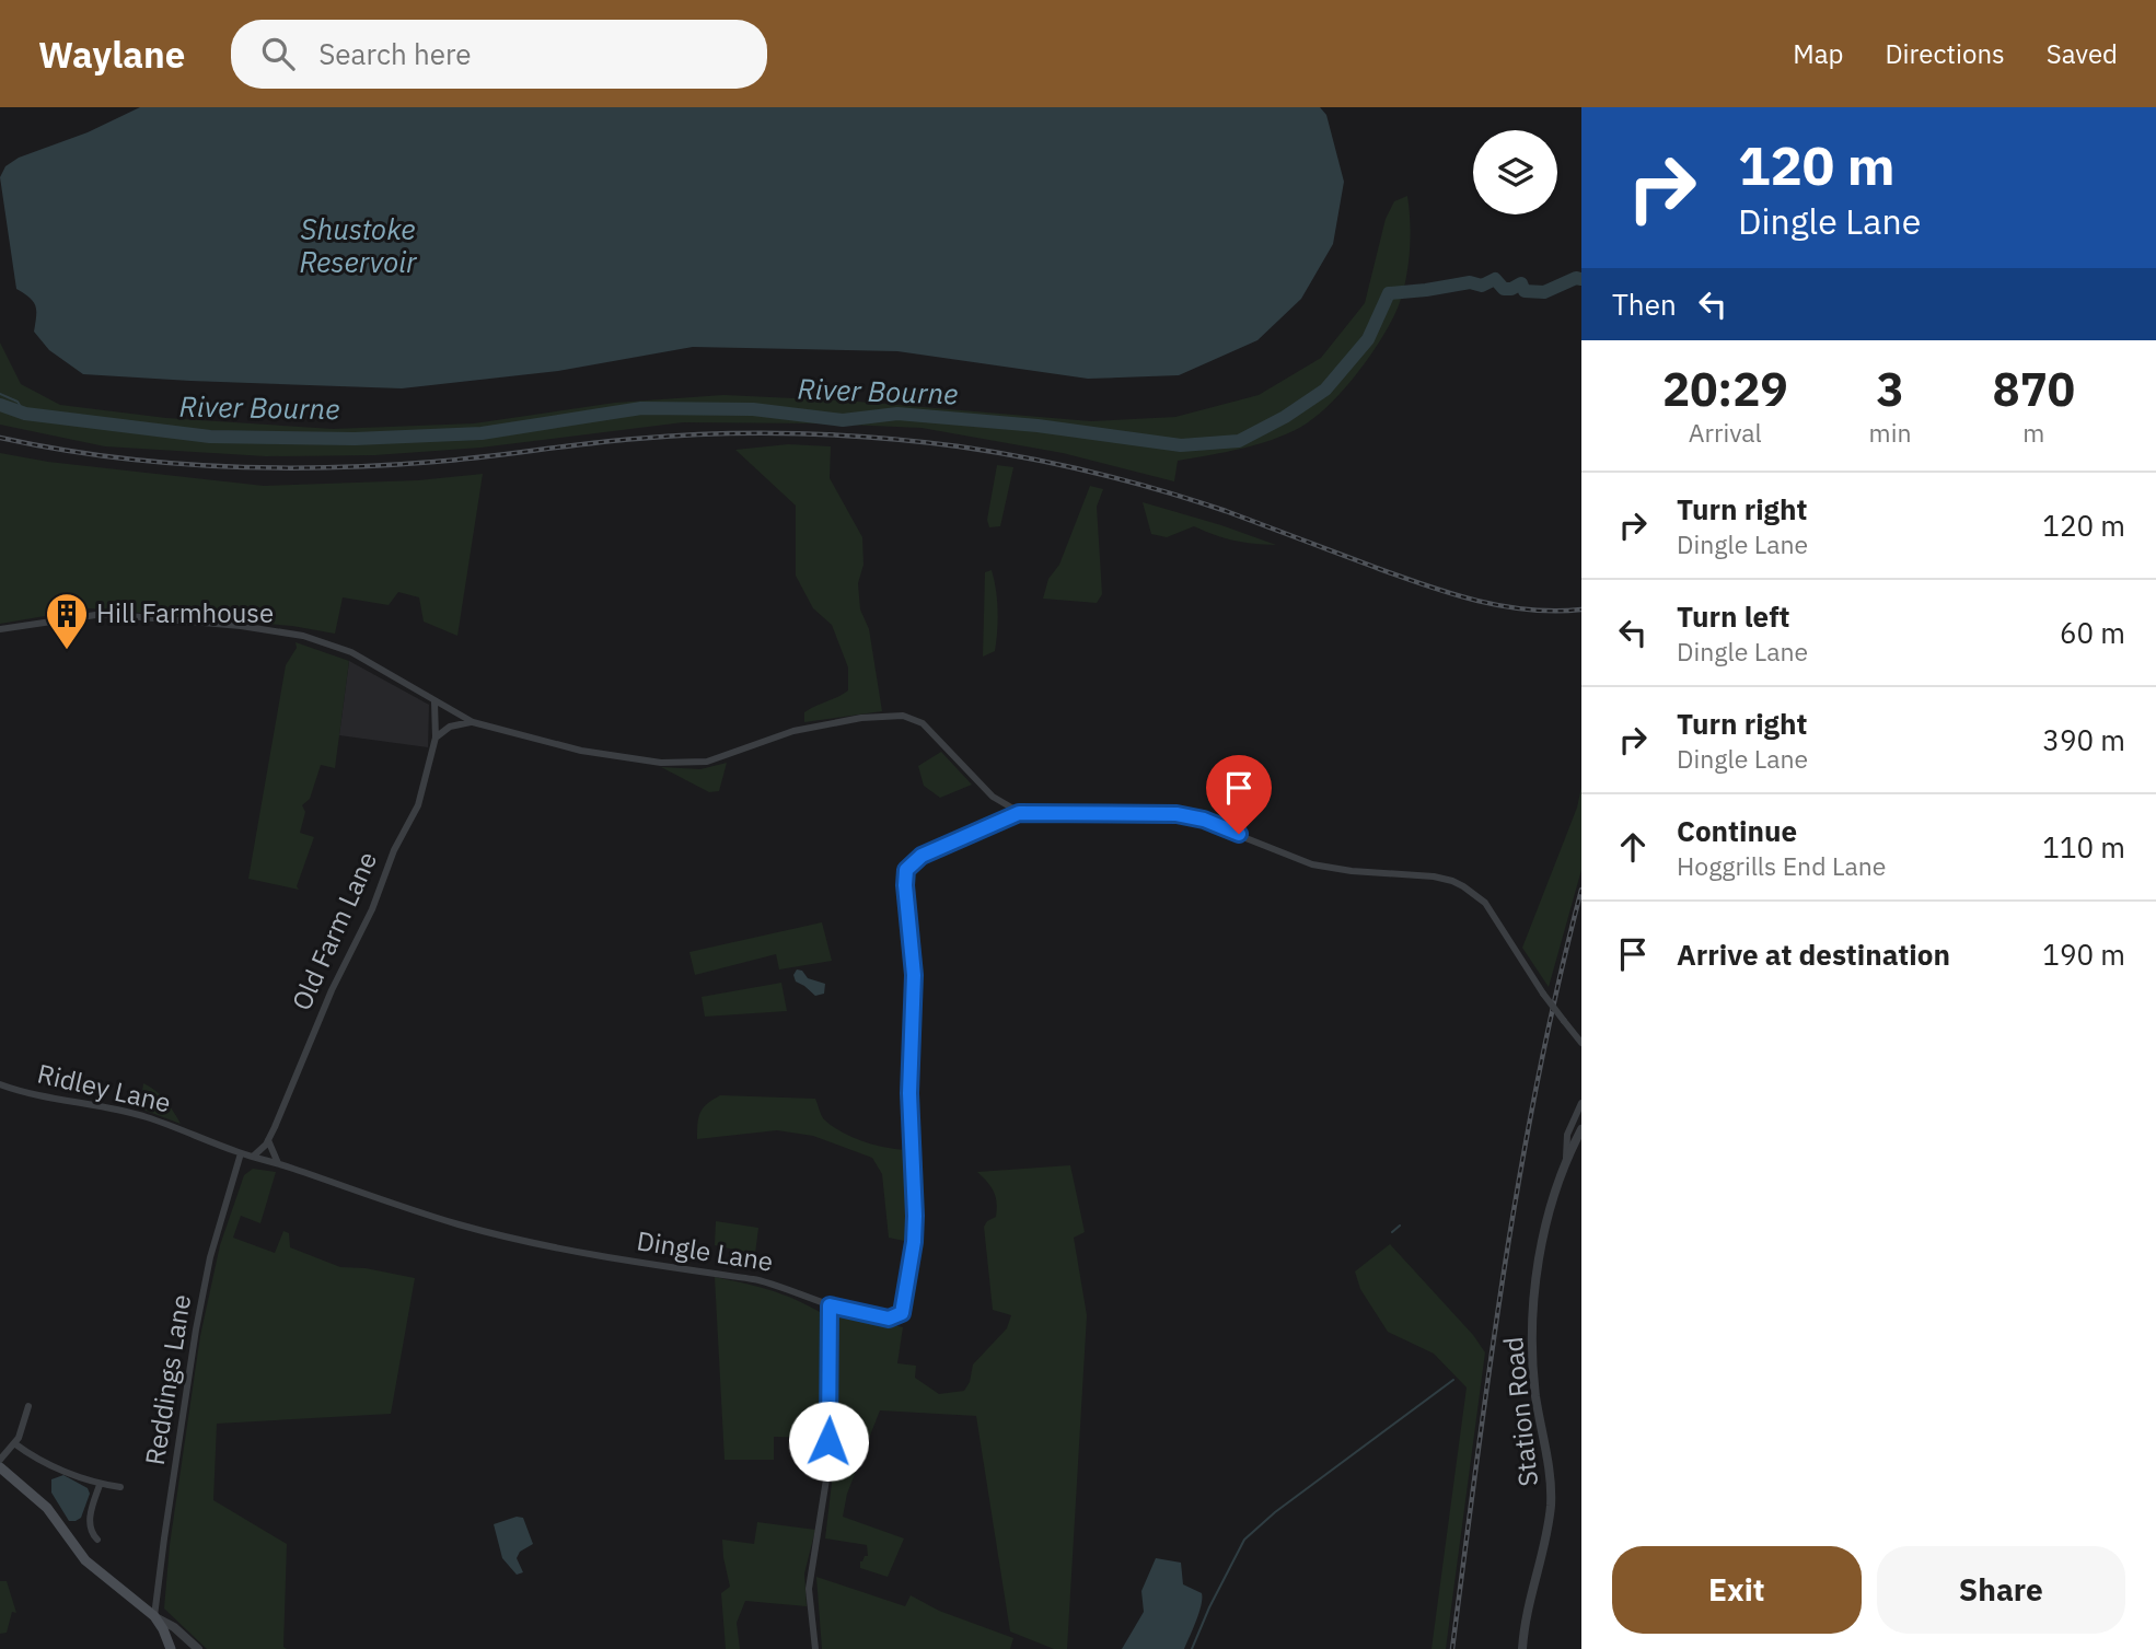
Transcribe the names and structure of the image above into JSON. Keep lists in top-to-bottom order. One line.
{"streets":{"street":["Old Farm Lane","Ridley Lane","Dingle Lane","Reddings Lane","Station Road"]},"crossings":[["Old Farm Lane","Dingle Lane"],["Ridley Lane","Dingle Lane"],["Ridley Lane","Reddings Lane"],["Dingle Lane","Reddings Lane"]],"water":["Shustoke Reservoir","River Bourne"],"places":{"building":["Hill Farmhouse"]},"page":{"header":"Waylane","search":"Search here","nav":["Map","Directions","Saved"],"turn":["120 m","Dingle Lane"],"then":"Then","eta":["20:29","Arrival","3","min","870","m"],"list":[{"name":"Turn right","note":"Dingle Lane","value":"120 m"},{"name":"Turn left","note":"Dingle Lane","value":"60 m"},{"name":"Turn right","note":"Dingle Lane","value":"390 m"},{"name":"Continue","note":"Hoggrills End Lane","value":"110 m"},{"name":"Arrive at destination","value":"190 m"}],"buttons":["Exit","Share"]}}
